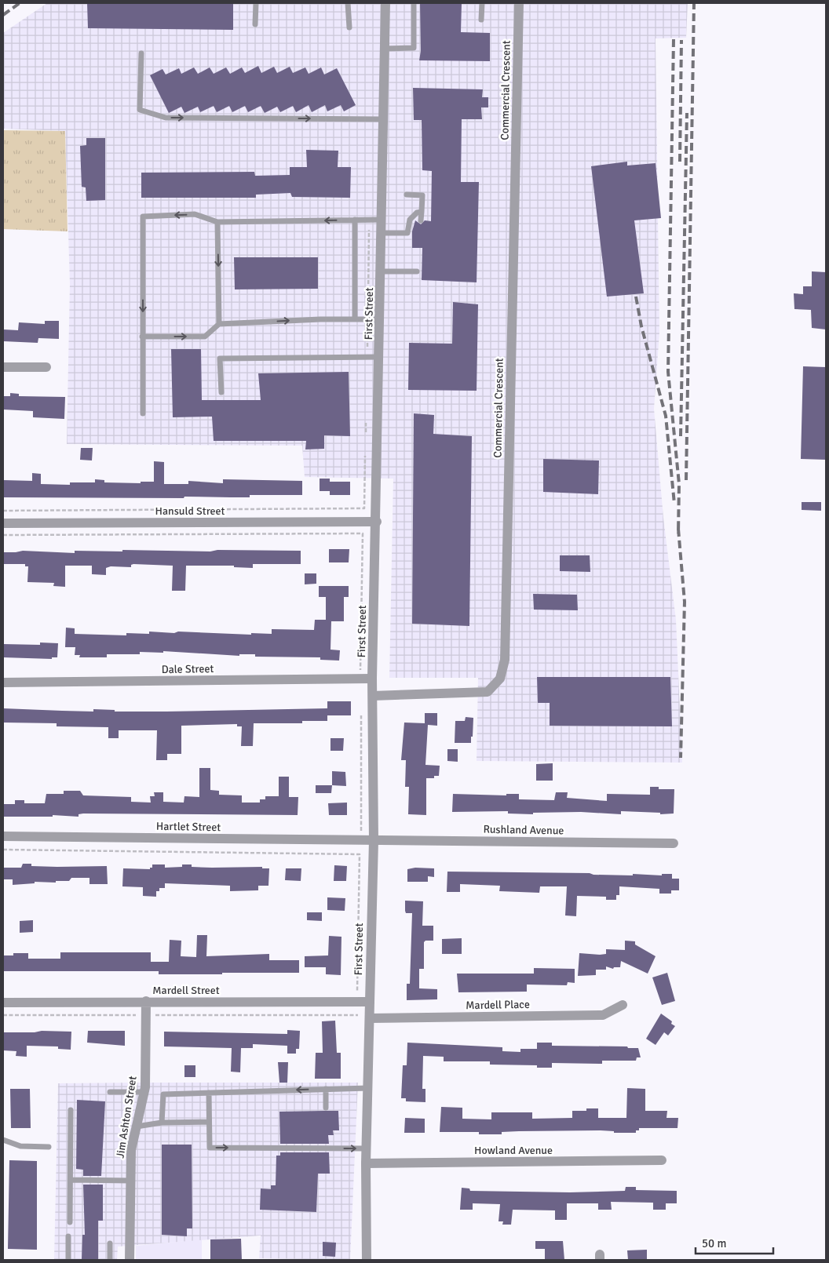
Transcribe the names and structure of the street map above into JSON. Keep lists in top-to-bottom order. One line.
{"streets":{"street":["Commercial Crescent","First Street","Hansuld Street","Dale Street","Hartlet Street","Rushland Avenue","Mardell Street","Mardell Place","Jim Ashton Street","Howland Avenue"]},"crossings":[["Commercial Crescent","First Street"],["First Street","Hansuld Street"],["First Street","Dale Street"],["First Street","Hartlet Street"],["First Street","Rushland Avenue"],["First Street","Mardell Street"],["First Street","Mardell Place"],["First Street","Howland Avenue"],["Hartlet Street","Rushland Avenue"],["Mardell Street","Jim Ashton Street"]],"scale_bar":"50 m"}
